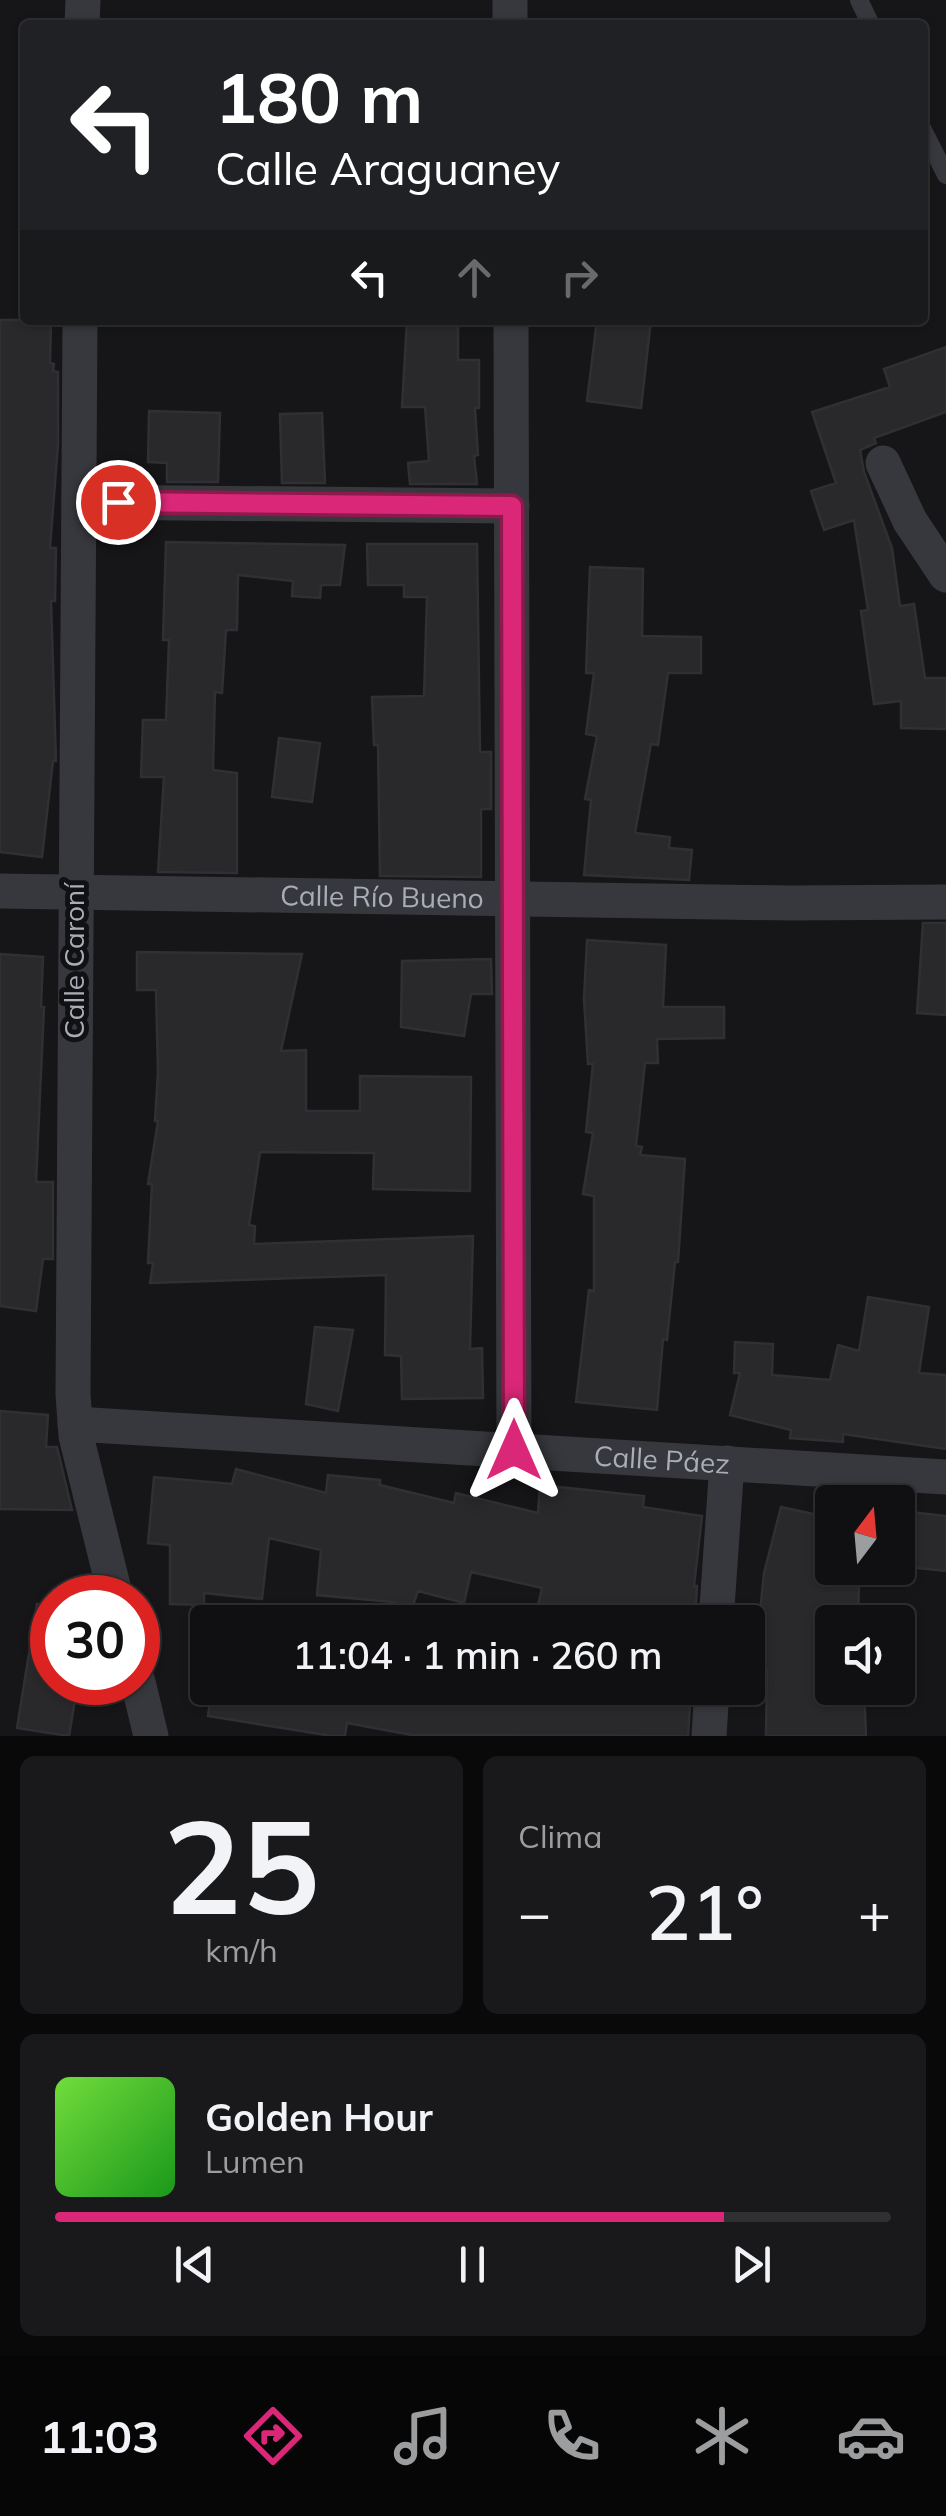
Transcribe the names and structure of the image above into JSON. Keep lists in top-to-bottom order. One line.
{"streets":{"street":["Calle Río Bueno","Calle Caroní","Calle Páez"]},"crossings":[["Calle Río Bueno","Calle Caroní"],["Calle Caroní","Calle Páez"]],"north":"top","page":{"turn":["180 m","Calle Araguaney"],"limit":"30","trip":"11:04 · 1 min · 260 m","tile":[["25","km/h"],"Clima"],"heat":["−","21°","+"],"song":["Golden Hour","Lumen"],"tabs":"11:03"}}
